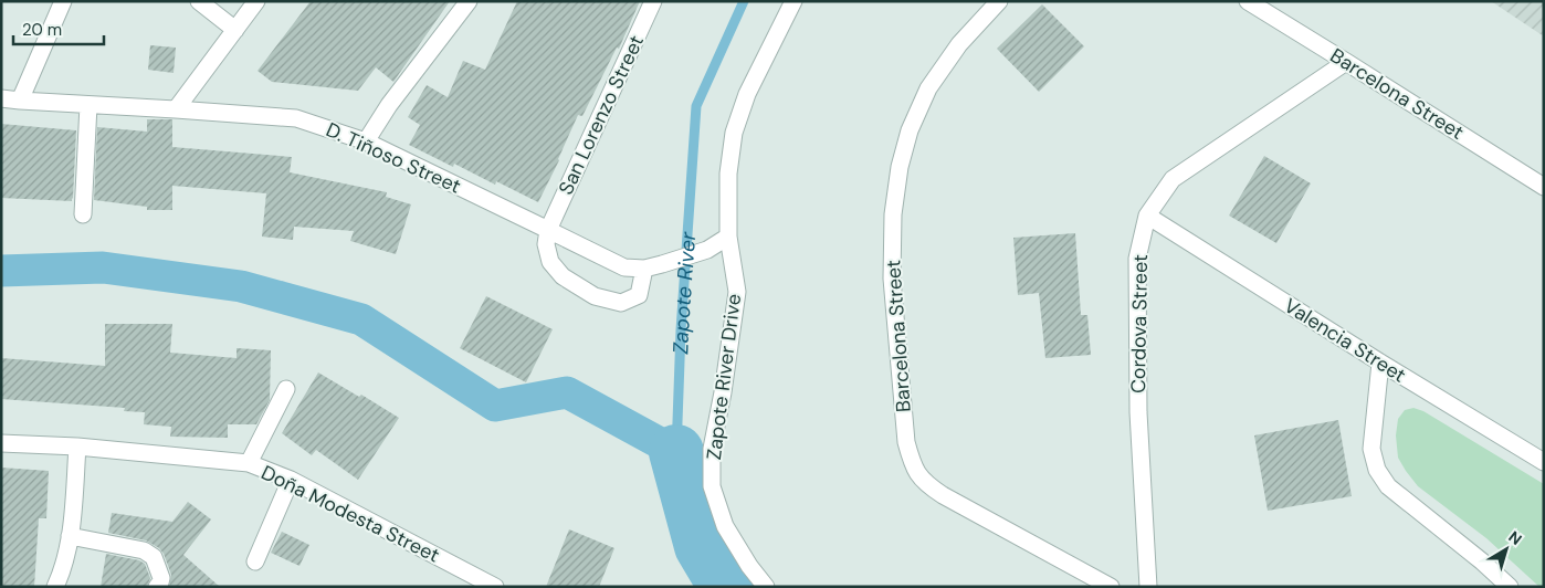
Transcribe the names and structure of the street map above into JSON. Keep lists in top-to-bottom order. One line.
{"streets":{"street":["Barcelona Street","San Lorenzo Street","D. Tiñoso Street","Cordova Street","Valencia Street","Zapote River Drive","Doña Modesta Street"]},"crossings":[["Barcelona Street","Cordova Street"],["San Lorenzo Street","D. Tiñoso Street"],["D. Tiñoso Street","Zapote River Drive"],["Cordova Street","Valencia Street"]],"water":["Zapote River"],"scale_bar":"20 m","north":"top right"}
